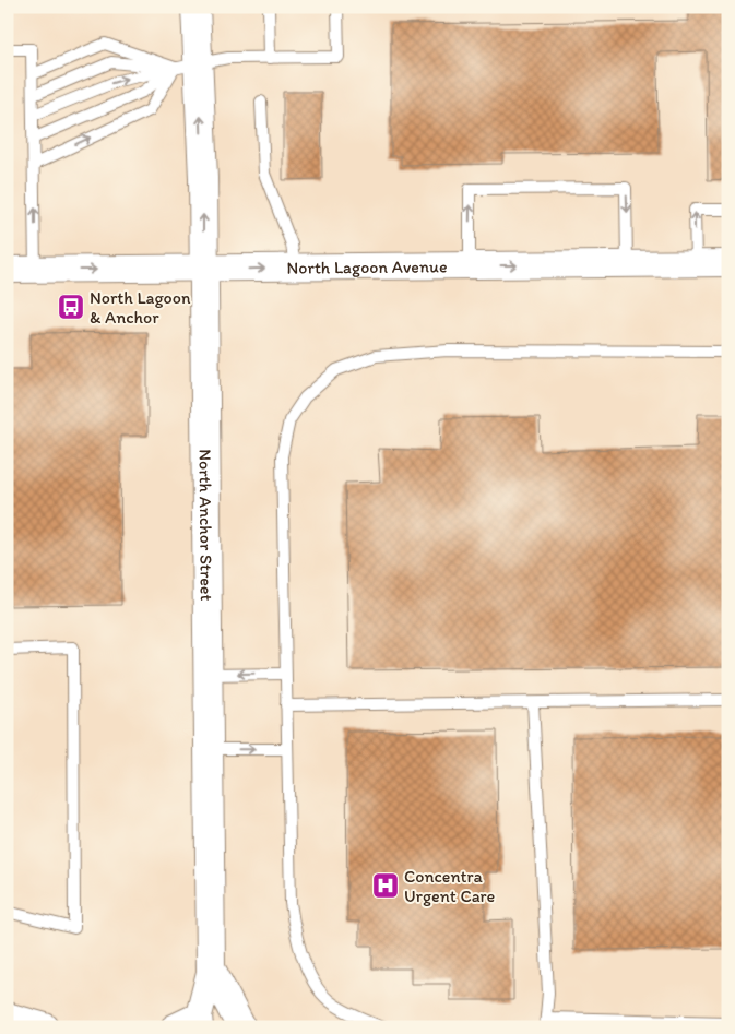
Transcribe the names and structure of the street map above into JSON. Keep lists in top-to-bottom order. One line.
{"streets":{"main road":["North Anchor Street"],"street":["North Lagoon Avenue"]},"crossings":[["North Lagoon Avenue","North Anchor Street"]],"one_way":["North Lagoon Avenue"],"places":{"bus stop":["North Lagoon & Anchor"],"hospital":["Concentra Urgent Care"]}}
